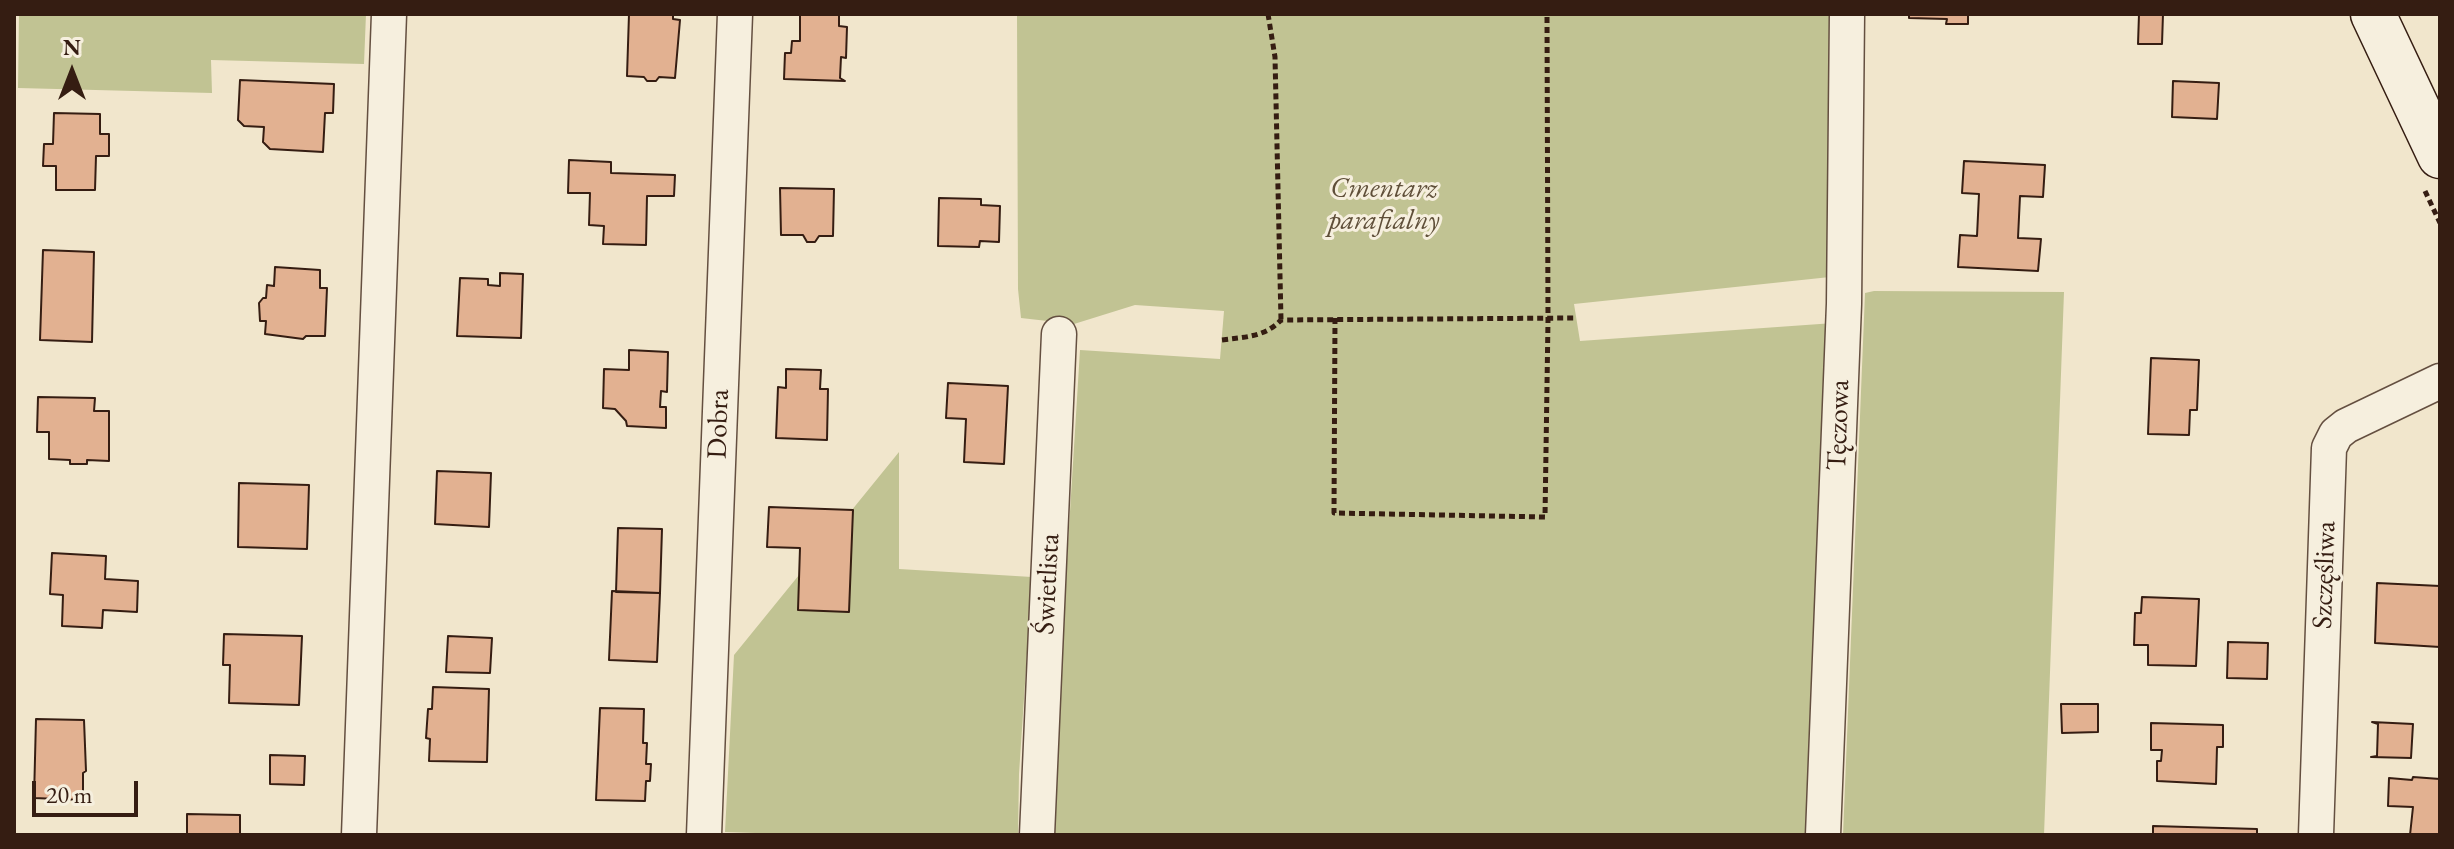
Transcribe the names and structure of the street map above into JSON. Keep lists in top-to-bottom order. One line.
{"streets":{"street":["Dobra","Tęczowa","Szczęśliwa","Świetlista"]},"parks":["Cmentarz parafialny"],"scale_bar":"20 m","north":"top"}
